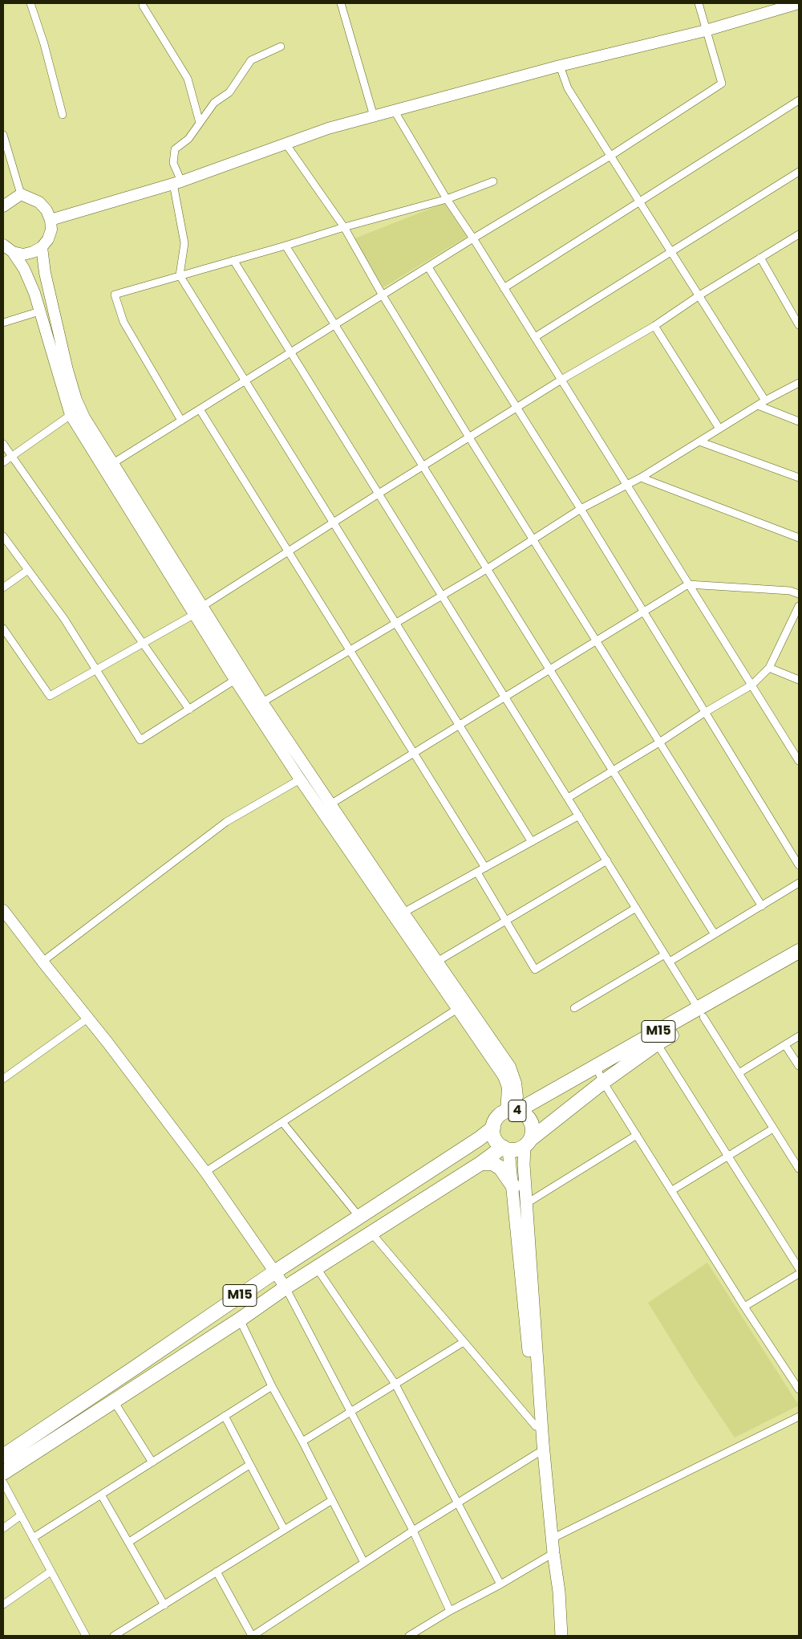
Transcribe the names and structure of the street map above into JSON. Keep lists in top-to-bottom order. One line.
{"streets":{"highway":["M15","4"]},"crossings":[["M15","4"]]}
